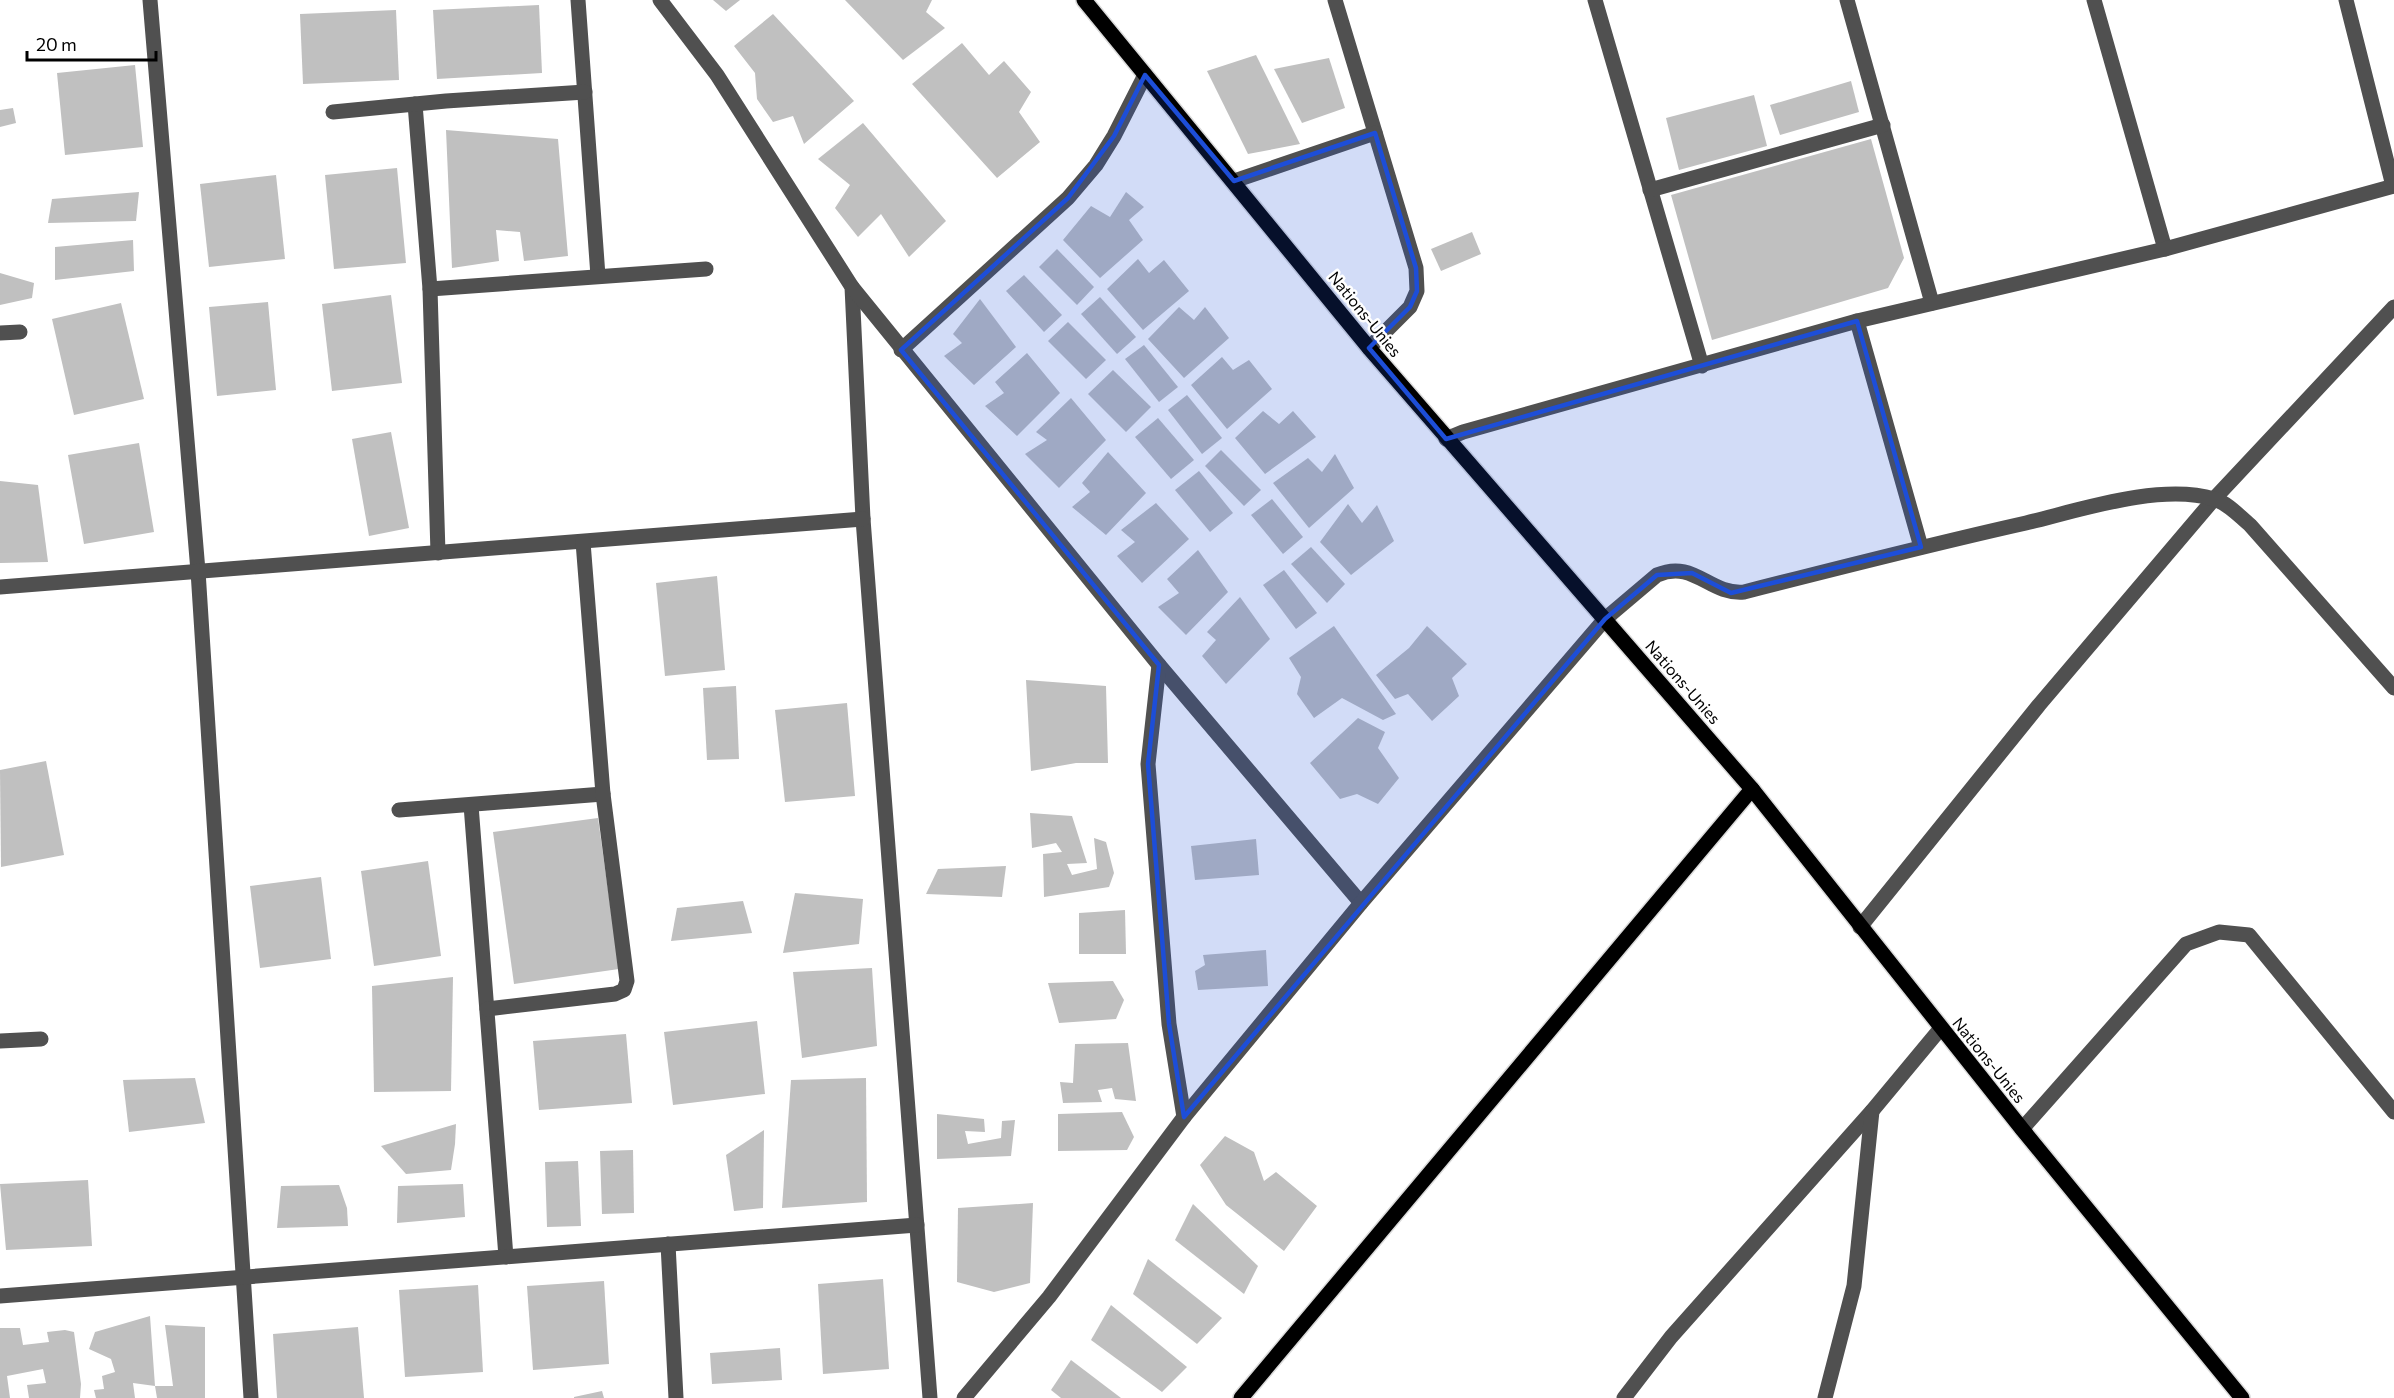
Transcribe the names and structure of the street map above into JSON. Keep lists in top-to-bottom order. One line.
{"streets":{"main road":["Nations-Unies"]},"scale_bar":"20 m"}
